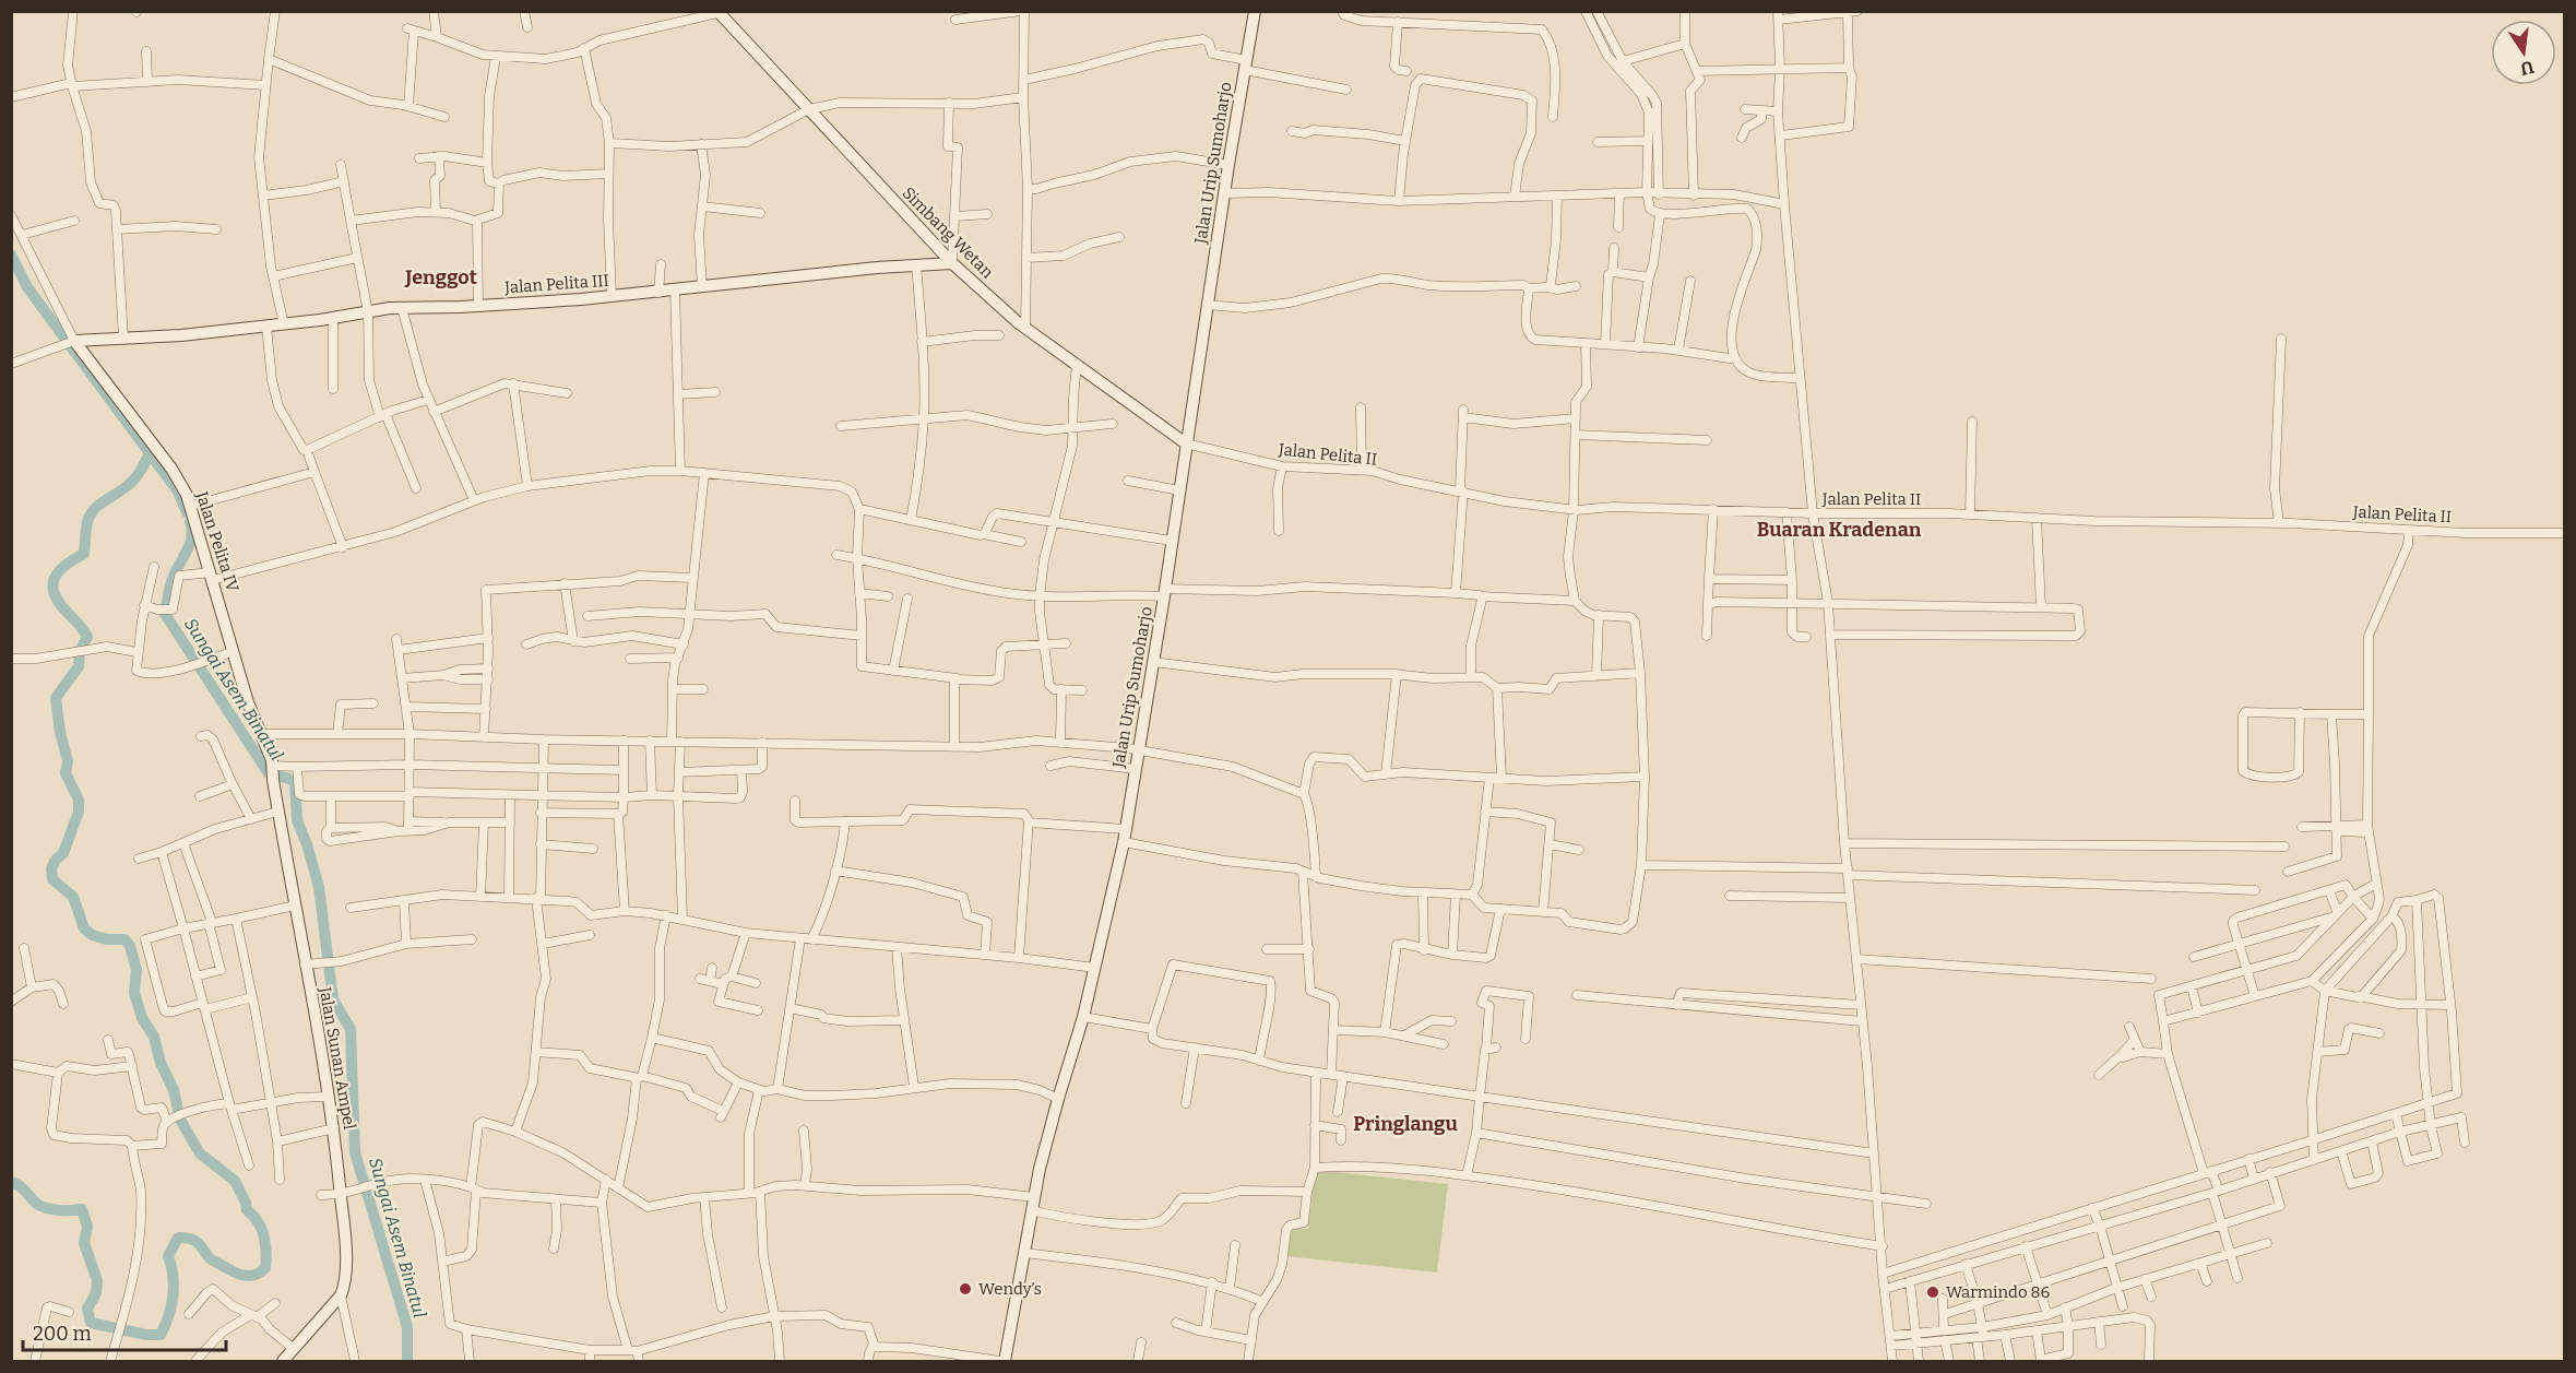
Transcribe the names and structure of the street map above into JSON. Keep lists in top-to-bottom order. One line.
{"streets":{"street":["Jalan Urip Sumoharjo","Simbang Wetan","Jalan Pelita III","Jalan Pelita II","Jalan Pelita IV","Jalan Sunan Ampel"]},"crossings":[["Jalan Urip Sumoharjo","Simbang Wetan"],["Jalan Urip Sumoharjo","Jalan Pelita II"],["Simbang Wetan","Jalan Pelita III"],["Simbang Wetan","Jalan Pelita II"],["Jalan Pelita III","Jalan Pelita IV"],["Jalan Pelita IV","Jalan Sunan Ampel"]],"districts":["Jenggot","Buaran Kradenan","Pringlangu"],"water":["Sungai Asem Binatul"],"places":["Wendy’s","Warmindo 86"],"scale_bar":"200 m","north":"bottom"}
